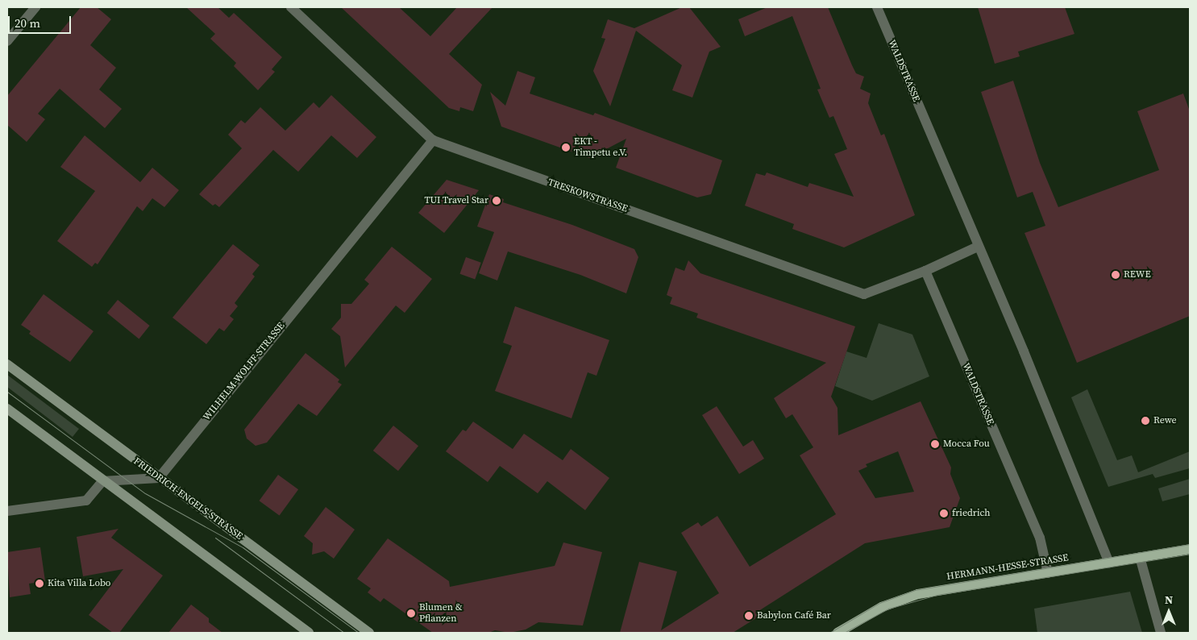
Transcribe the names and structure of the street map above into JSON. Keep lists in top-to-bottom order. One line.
{"streets":{"main road":["FRIEDRICH-ENGELS-STRASSE","HERMANN-HESSE-STRASSE"],"street":["WALDSTRASSE","TRESKOWSTRASSE","WILHELM-WOLFF-STRASSE"]},"crossings":[["WALDSTRASSE","TRESKOWSTRASSE"],["WALDSTRASSE","HERMANN-HESSE-STRASSE"],["TRESKOWSTRASSE","WILHELM-WOLFF-STRASSE"],["WILHELM-WOLFF-STRASSE","FRIEDRICH-ENGELS-STRASSE"]],"places":["EKT - Timpetu e.V.","TUI Travel Star","REWE","Rewe","Mocca Fou","friedrich","Kita Villa Lobo","Blumen & Pflanzen","Babylon Café Bar"],"scale_bar":"20 m","north":"top"}
